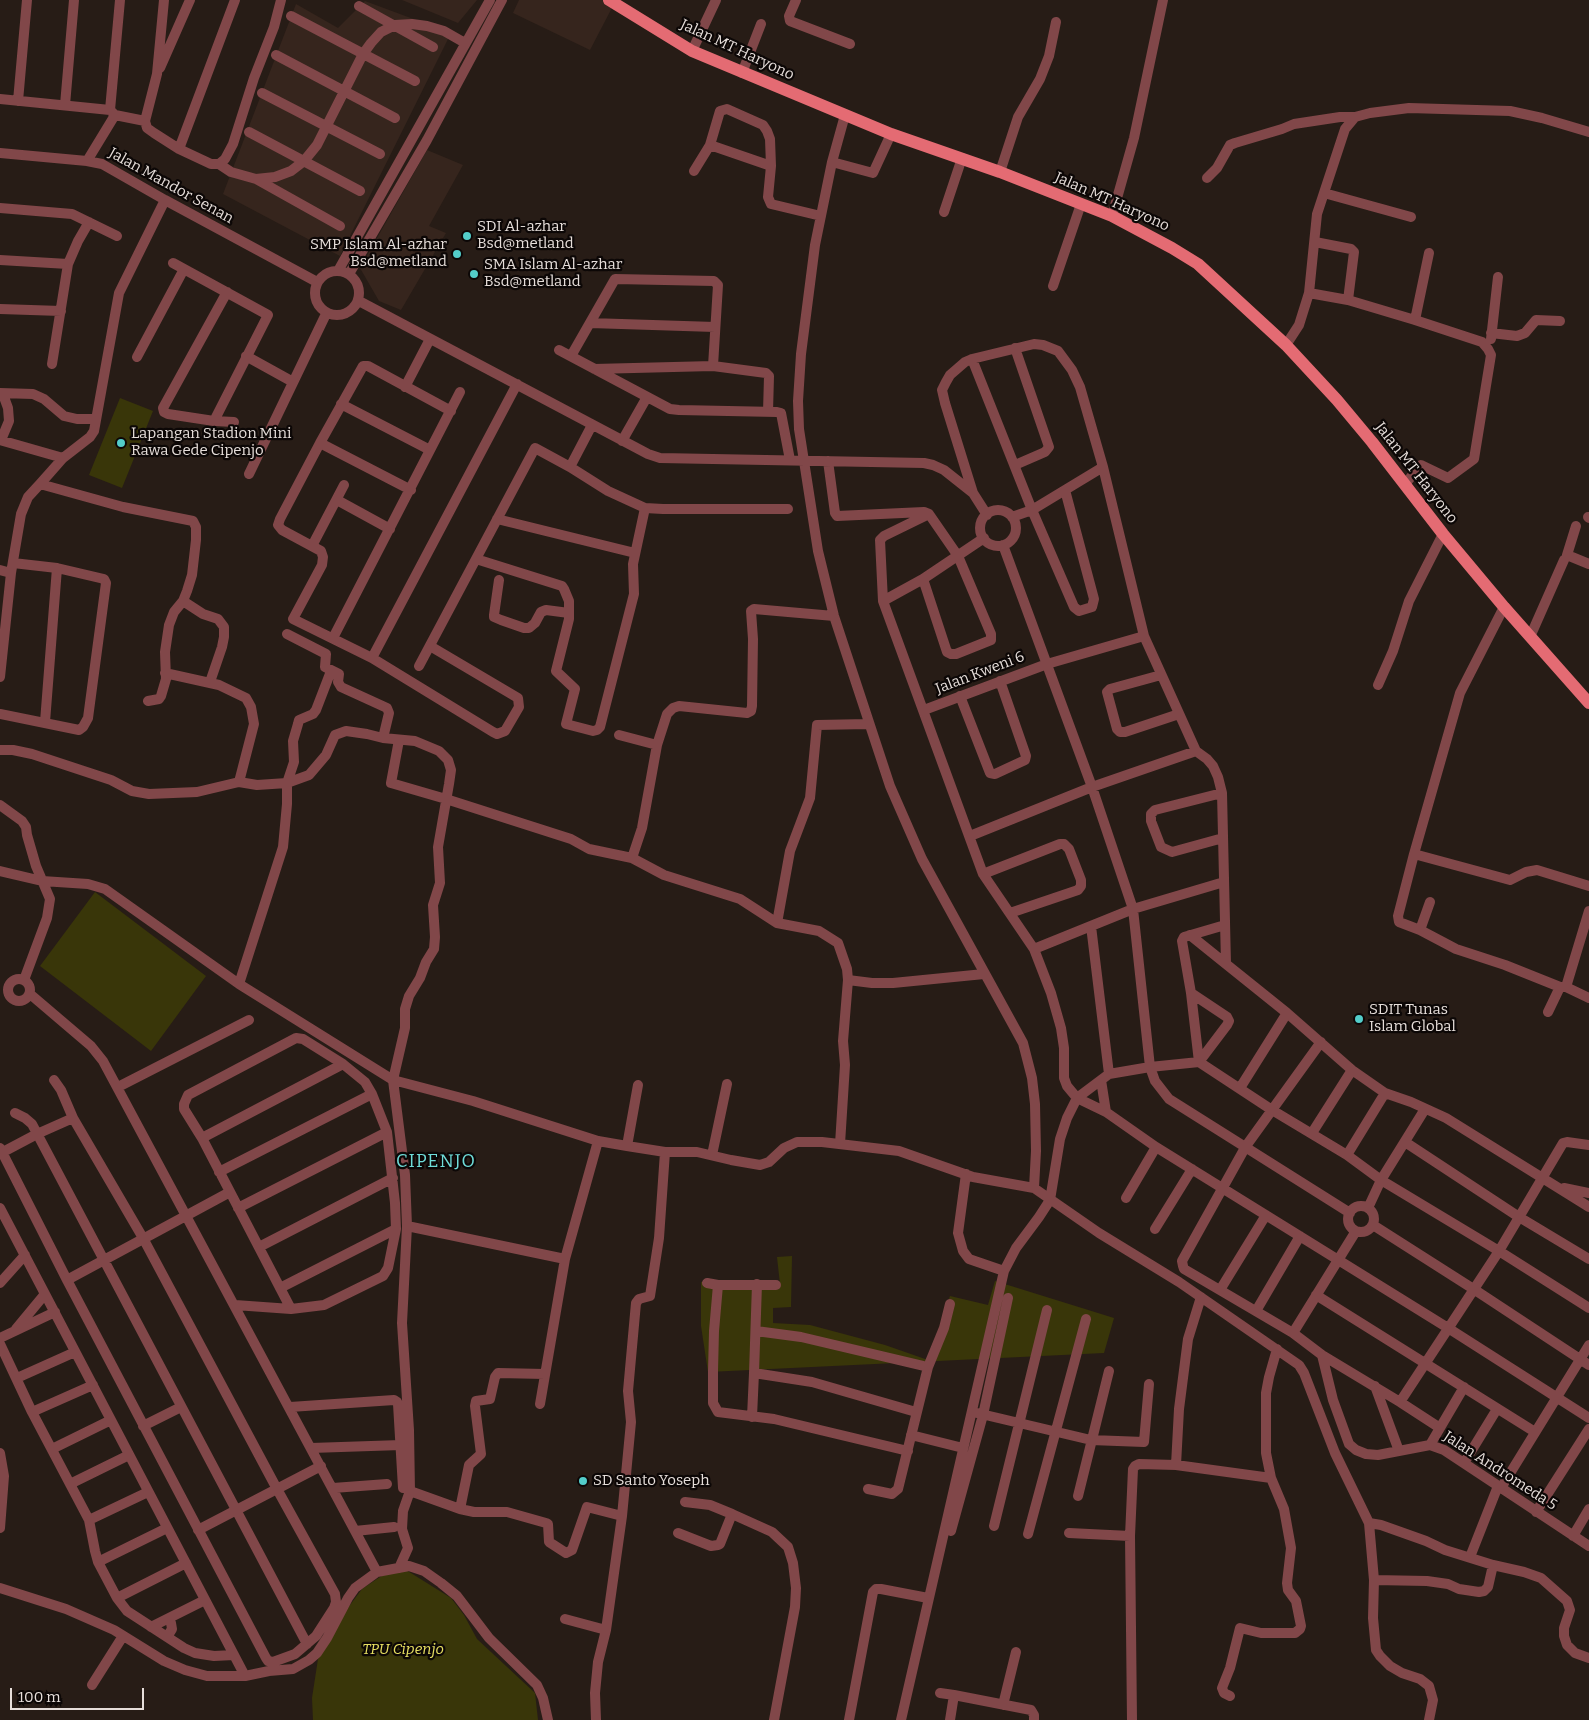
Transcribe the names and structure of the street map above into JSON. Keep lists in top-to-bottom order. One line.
{"streets":{"main road":["Jalan MT Haryono"],"street":["Jalan Mandor Senan","Jalan Kweni 6","Jalan Andromeda 5"]},"districts":["CIPENJO"],"parks":["TPU Cipenjo"],"places":["SDI Al-azhar Bsd@metland","SMP Islam Al-azhar Bsd@metland","SMA Islam Al-azhar Bsd@metland","Lapangan Stadion Mini Rawa Gede Cipenjo","SDIT Tunas Islam Global","SD Santo Yoseph"],"scale_bar":"100 m"}
